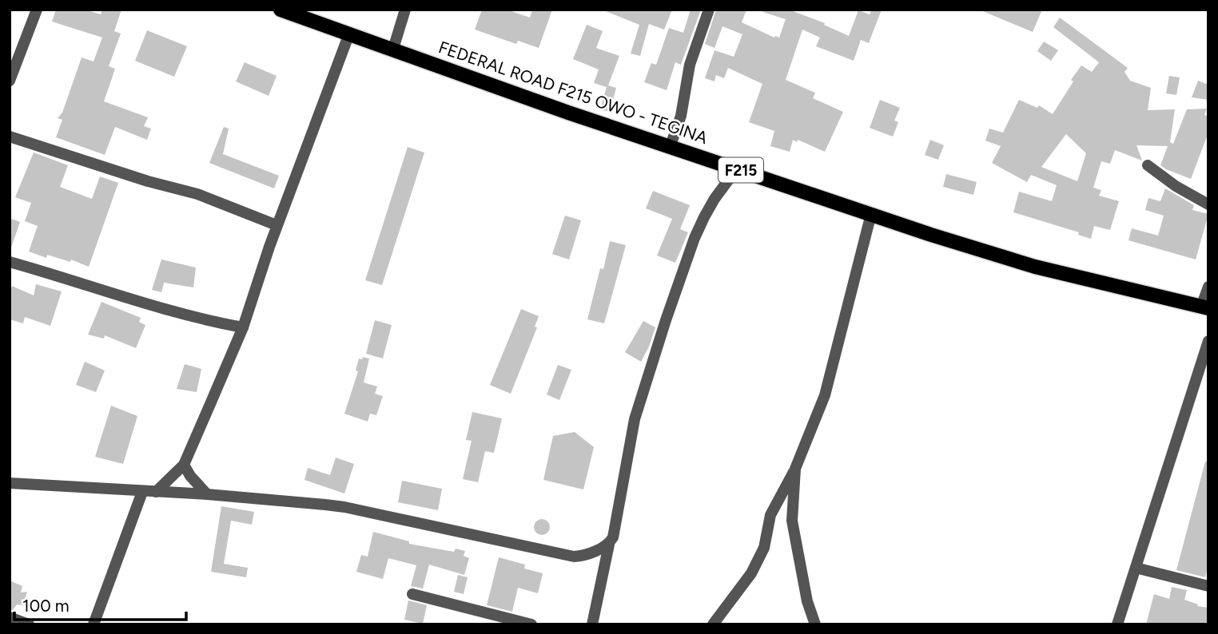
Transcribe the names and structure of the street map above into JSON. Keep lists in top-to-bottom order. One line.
{"streets":{"main road":["FEDERAL ROAD F215 OWO - TEGINA","F215"]},"scale_bar":"100 m"}
